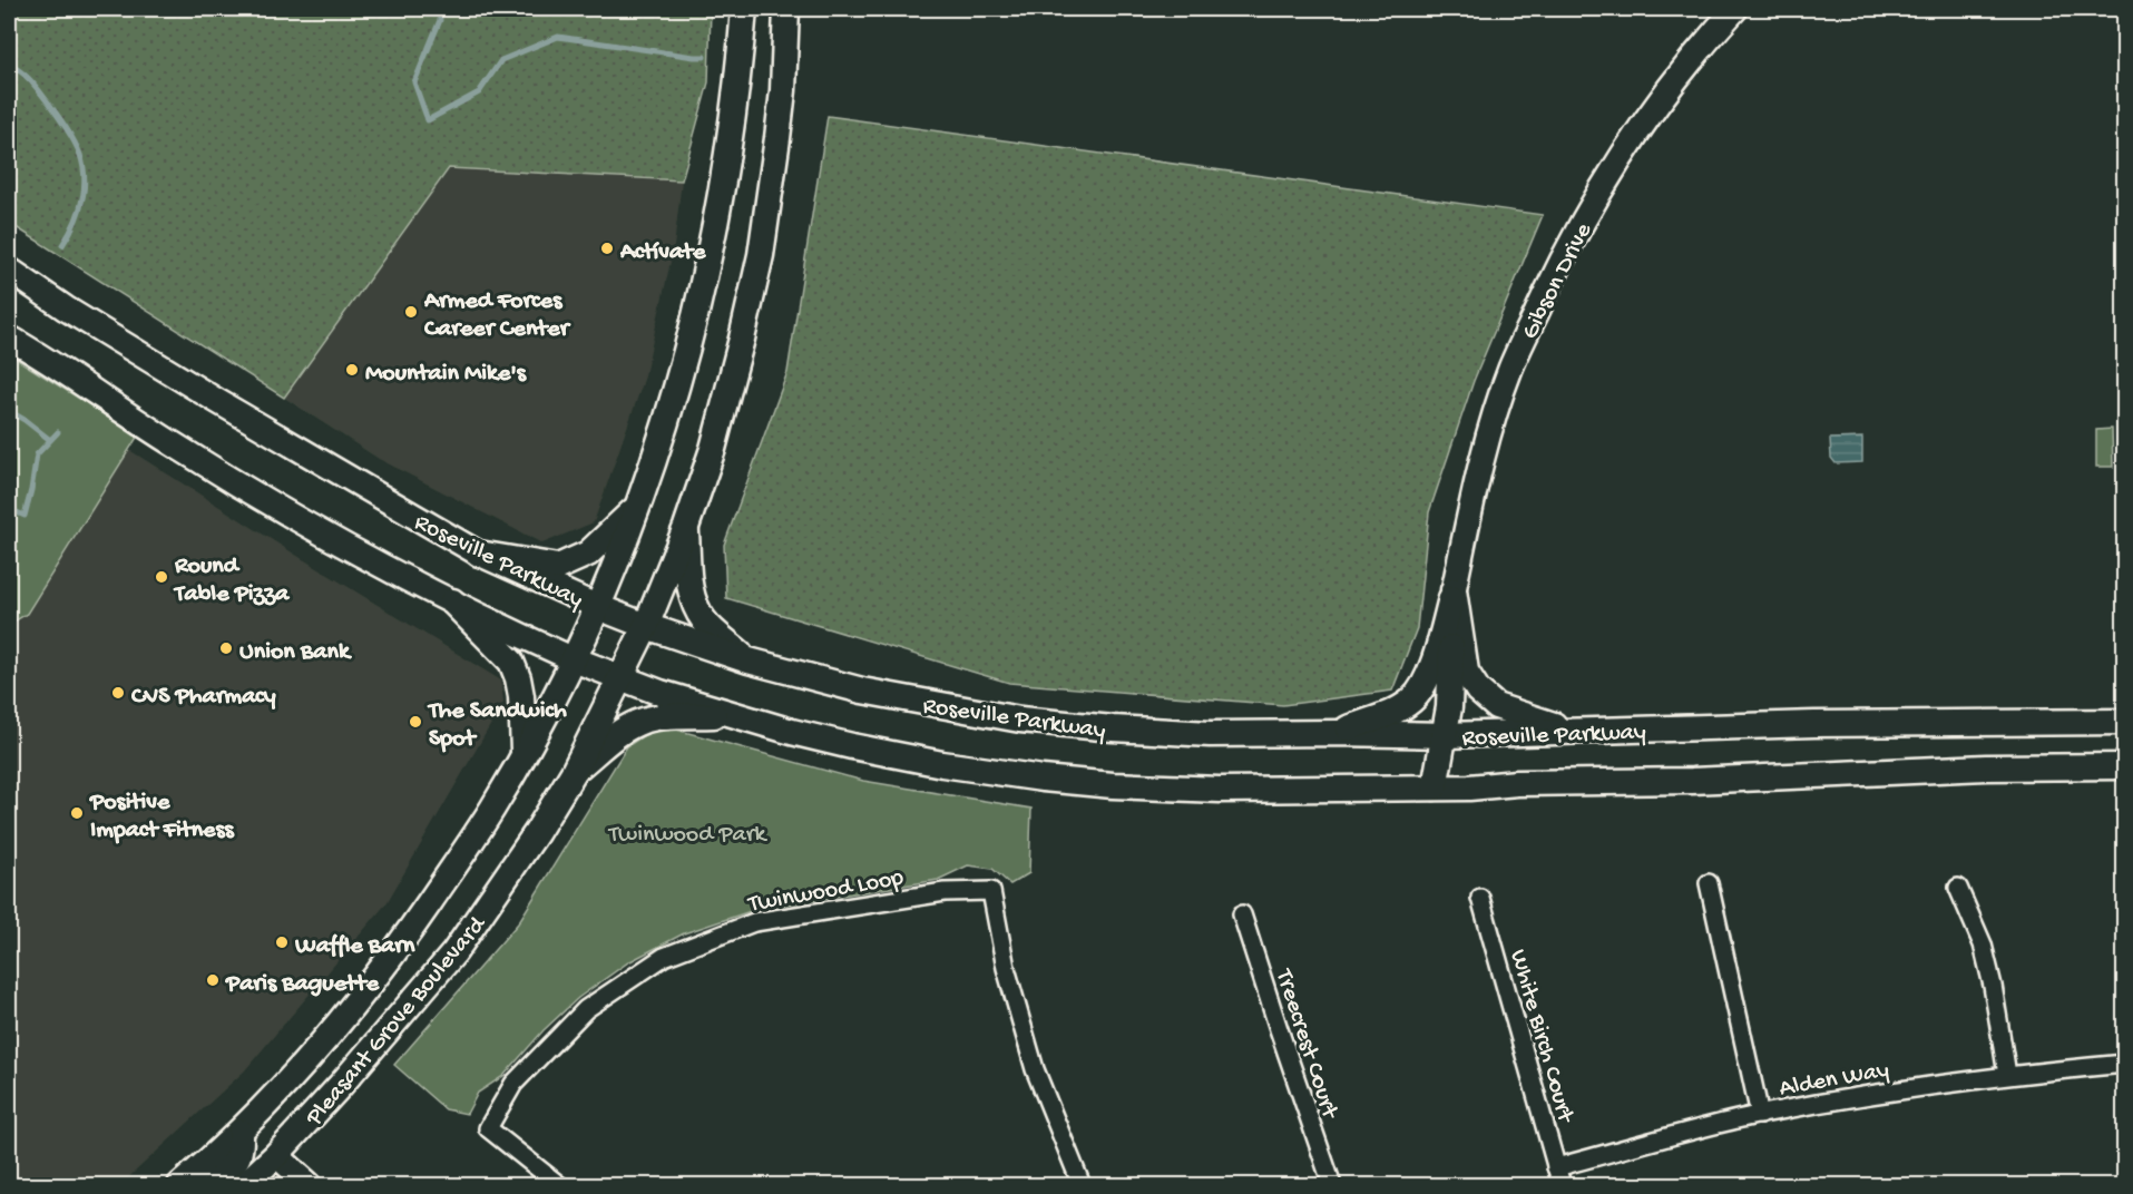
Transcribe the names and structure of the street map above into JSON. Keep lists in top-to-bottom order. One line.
{"streets":{"main road":["Gibson Drive","Roseville Parkway","Pleasant Grove Boulevard"],"street":["Twinwood Loop","White Birch Court","Treecrest Court","Alden Way"]},"crossings":[["Roseville Parkway","Pleasant Grove Boulevard"],["White Birch Court","Alden Way"]],"parks":["Twinwood Park"],"places":["Actívate","Armed Forces Career Center","Mountain Mike's","Round Table Pizza","Union Bank","CVS Pharmacy","The Sandwich Spot","Positive Impact Fitness","Waffle Barn","Paris Baguette"]}
